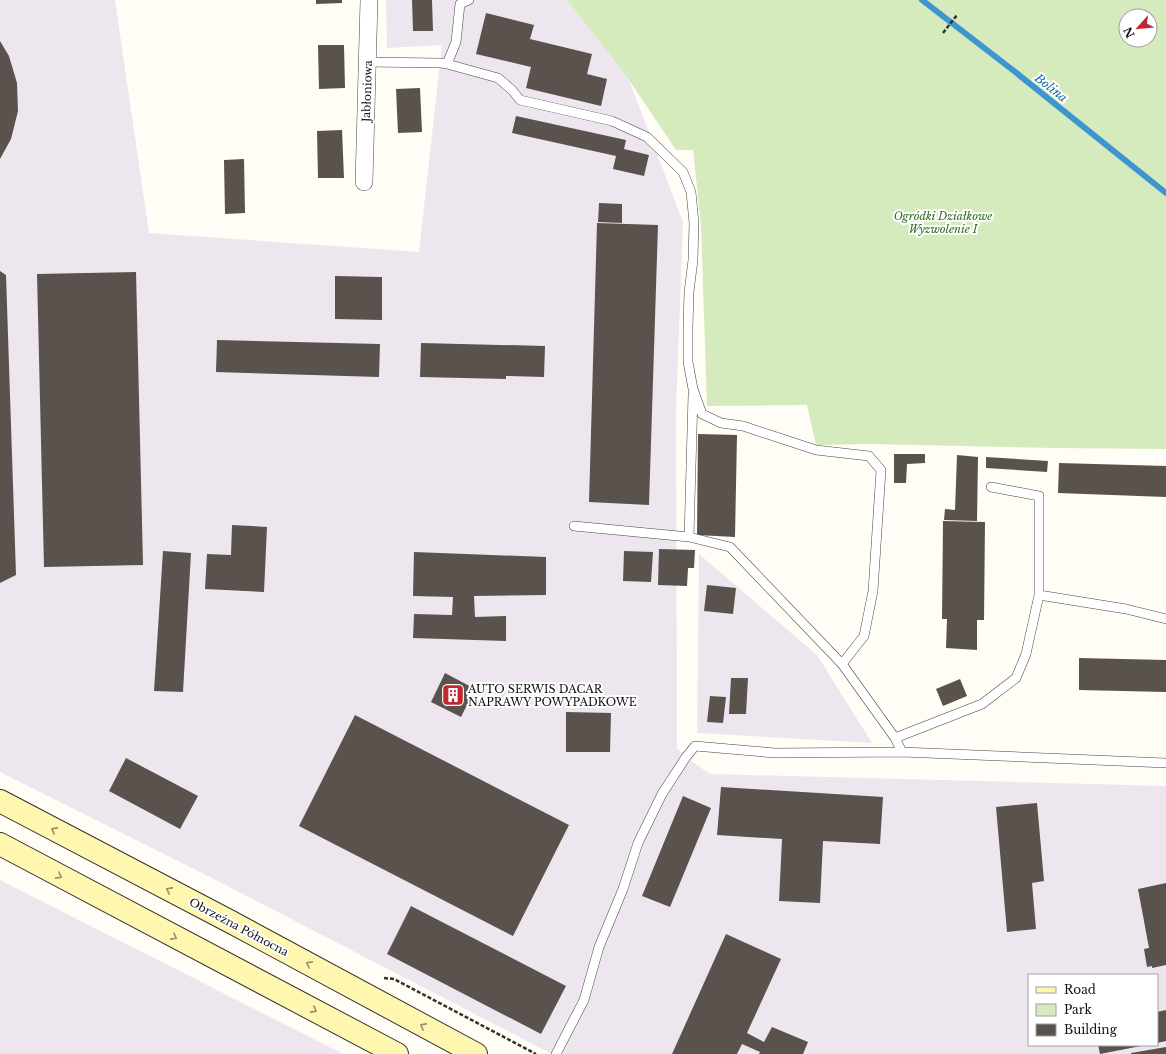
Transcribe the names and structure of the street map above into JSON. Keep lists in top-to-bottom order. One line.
{"streets":{"street":["Jabłoniowa","Obrzeżna Północna"]},"water":["Bolina"],"parks":["Ogródki Działkowe Wyzwolenie I"],"places":{"building":["AUTO SERWIS DACAR NAPRAWY POWYPADKOWE"]},"legend":["Road","Park","Building"],"north":"bottom left"}
